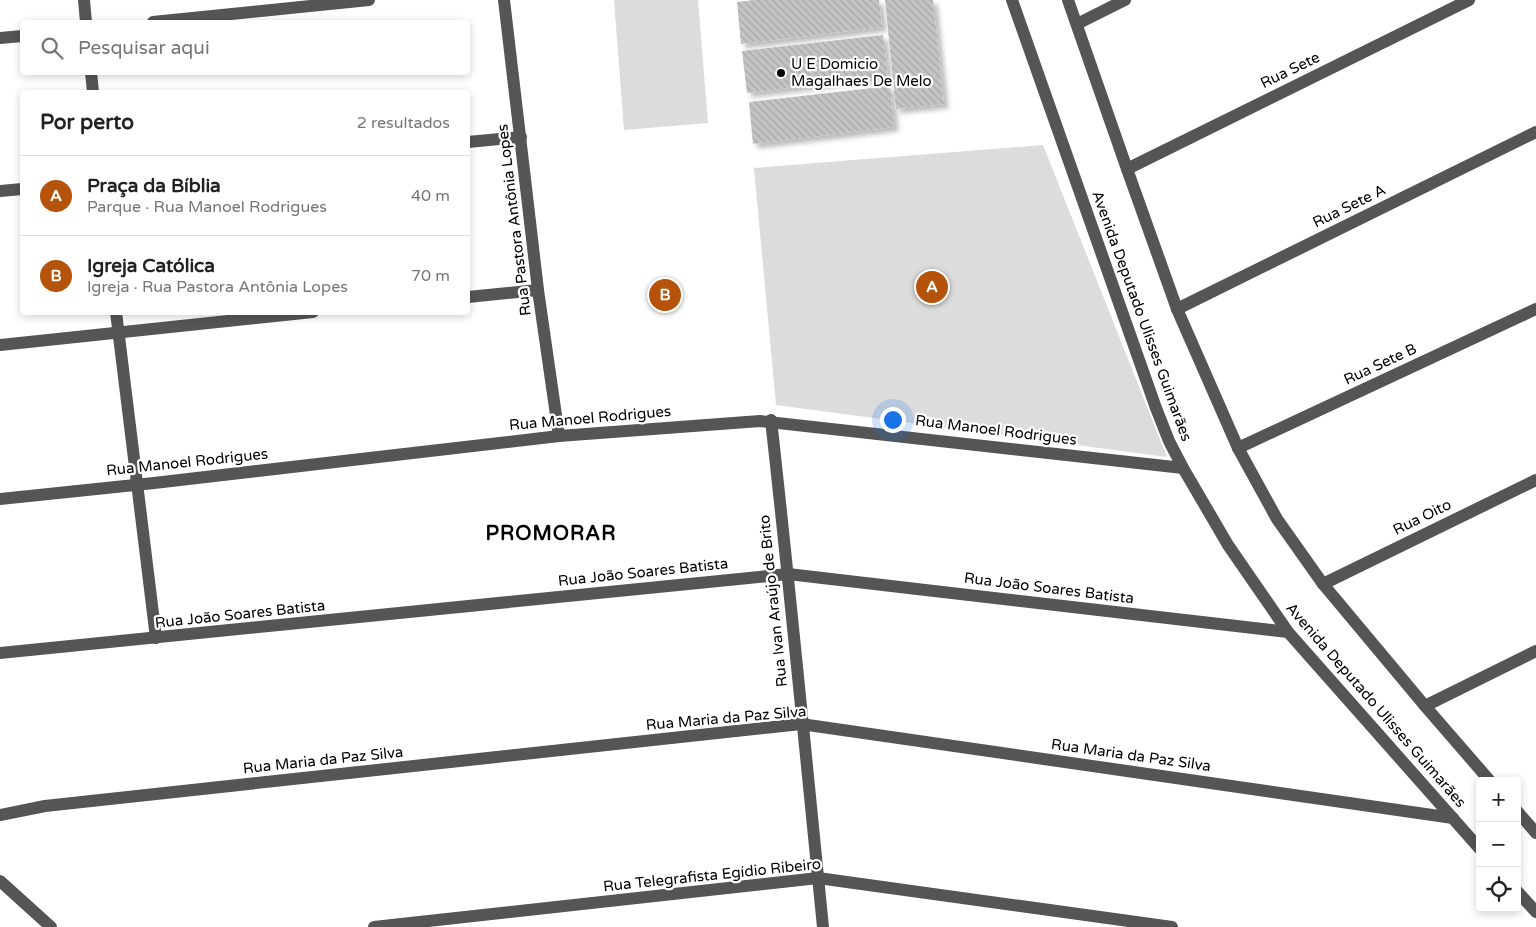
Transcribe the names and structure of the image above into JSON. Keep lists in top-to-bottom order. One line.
{"streets":{"street":["Rua Sete","Rua Sete A","Rua Pastora Antônia Lopes","Avenida Deputado Ulisses Guimarães","Rua Sete B","Rua Manoel Rodrigues","Rua Oito","Rua João Soares Batista","Rua Ivan Araújo de Brito","Rua Maria da Paz Silva","Rua Telegrafista Egídio Ribeiro"]},"crossings":[["Rua Pastora Antônia Lopes","Rua Manoel Rodrigues"],["Avenida Deputado Ulisses Guimarães","Rua Manoel Rodrigues"],["Avenida Deputado Ulisses Guimarães","Rua João Soares Batista"],["Avenida Deputado Ulisses Guimarães","Rua Maria da Paz Silva"],["Rua Manoel Rodrigues","Rua Ivan Araújo de Brito"],["Rua João Soares Batista","Rua Ivan Araújo de Brito"],["Rua Ivan Araújo de Brito","Rua Maria da Paz Silva"],["Rua Ivan Araújo de Brito","Rua Telegrafista Egídio Ribeiro"]],"districts":["PROMORAR"],"places":["U E Domicio Magalhaes De Melo"],"page":{"search":"Pesquisar aqui","heading":["Por perto","2 resultados"],"list":[{"mark":"A","name":"Praça da Bíblia","note":"Parque · Rua Manoel Rodrigues","value":"40 m"},{"mark":"B","name":"Igreja Católica","note":"Igreja · Rua Pastora Antônia Lopes","value":"70 m"}],"pins":["A","B"],"map_buttons":["+","−"]}}
